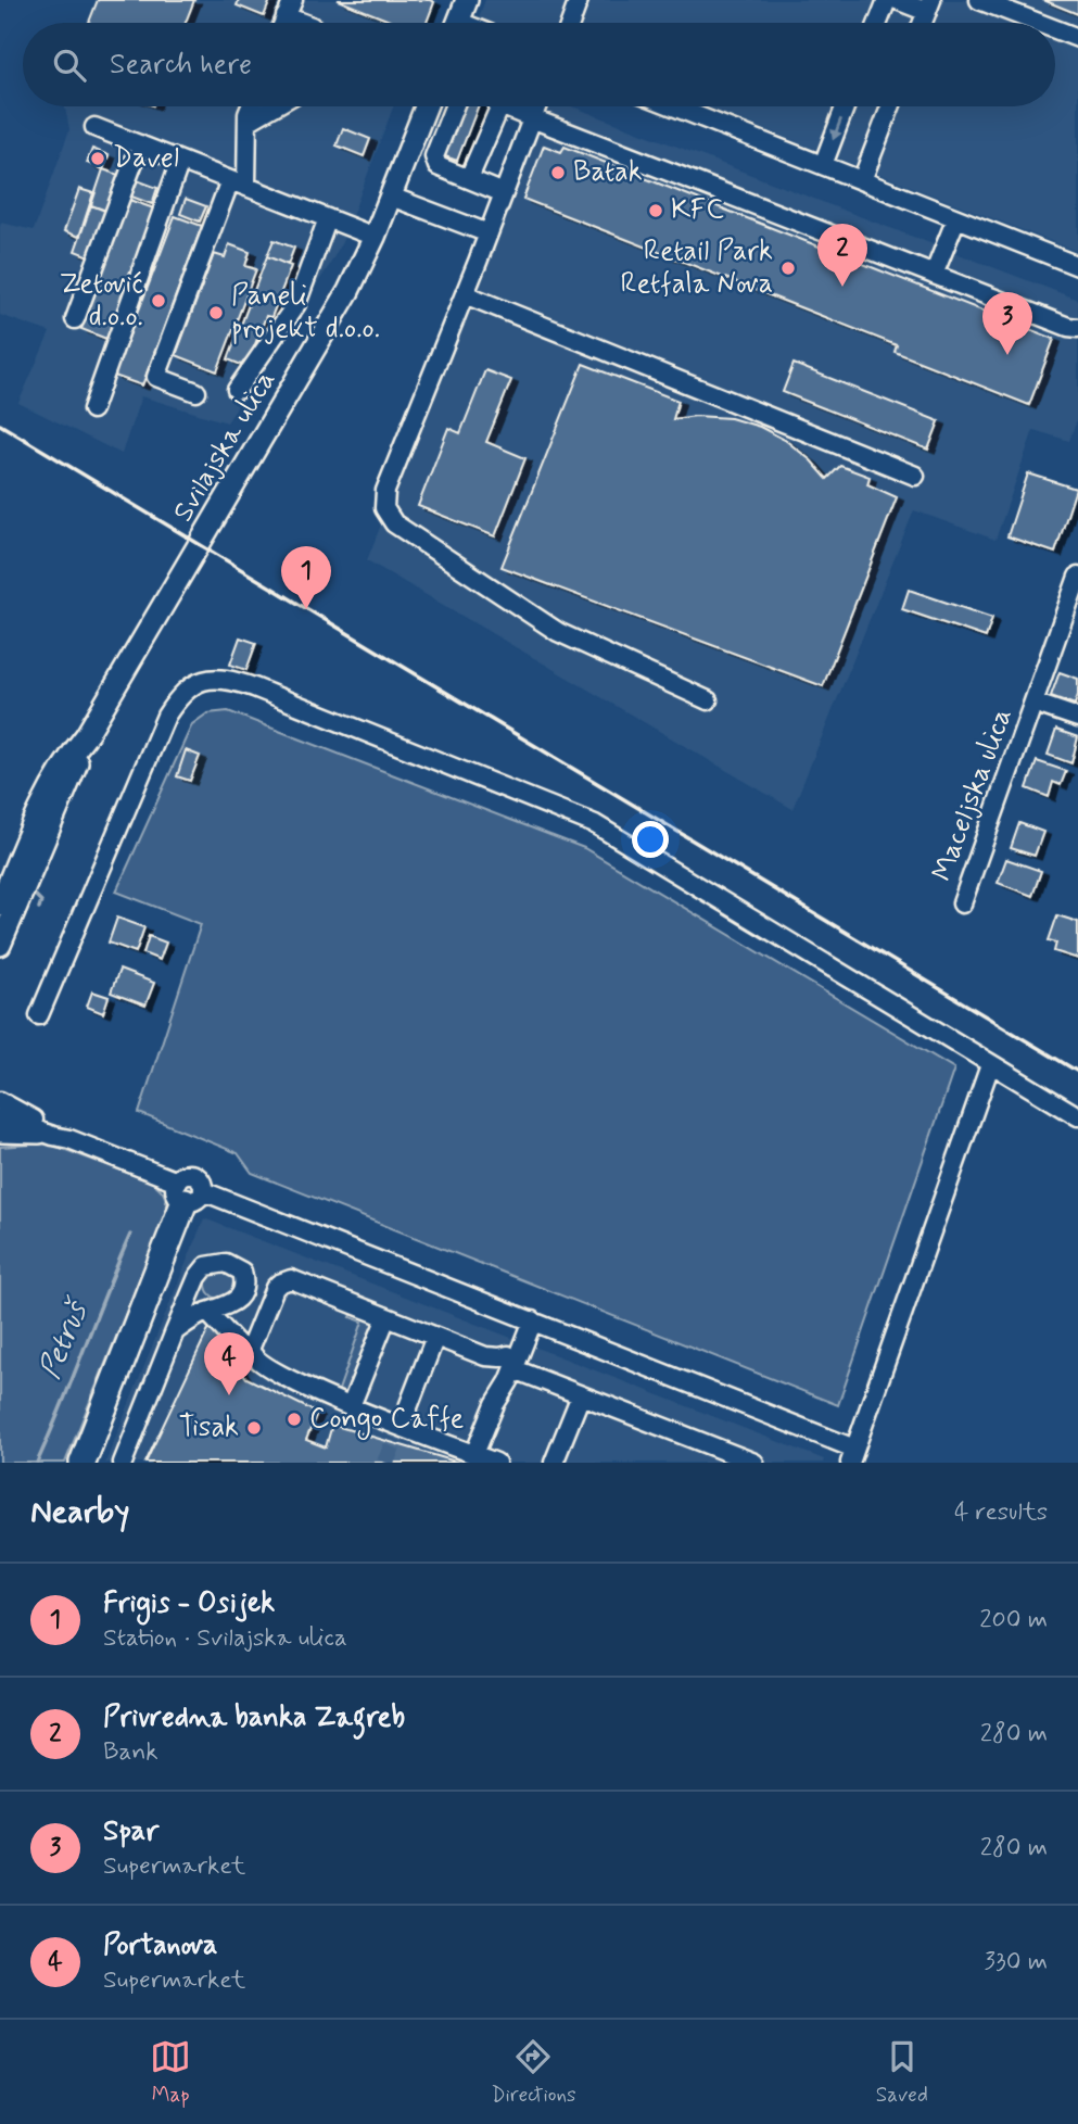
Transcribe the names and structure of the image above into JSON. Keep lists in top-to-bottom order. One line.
{"streets":{"main road":["Svilajska ulica"],"street":["Maceljska ulica"]},"water":["Petruš"],"places":["Davel","Batak","KFC","Retail Park Retfala Nova","Zetović d.o.o.","Paneli projekt d.o.o.","Congo Caffe","Tisak"],"page":{"search":"Search here","pins":["2","3","1","4"],"heading":["Nearby","4 results"],"list":[{"mark":"1","name":"Frigis - Osijek","note":"Station · Svilajska ulica","value":"200 m"},{"mark":"2","name":"Privredna banka Zagreb","note":"Bank","value":"280 m"},{"mark":"3","name":"Spar","note":"Supermarket","value":"280 m"},{"mark":"4","name":"Portanova","note":"Supermarket","value":"330 m"}],"nav":["Map","Directions","Saved"]}}
